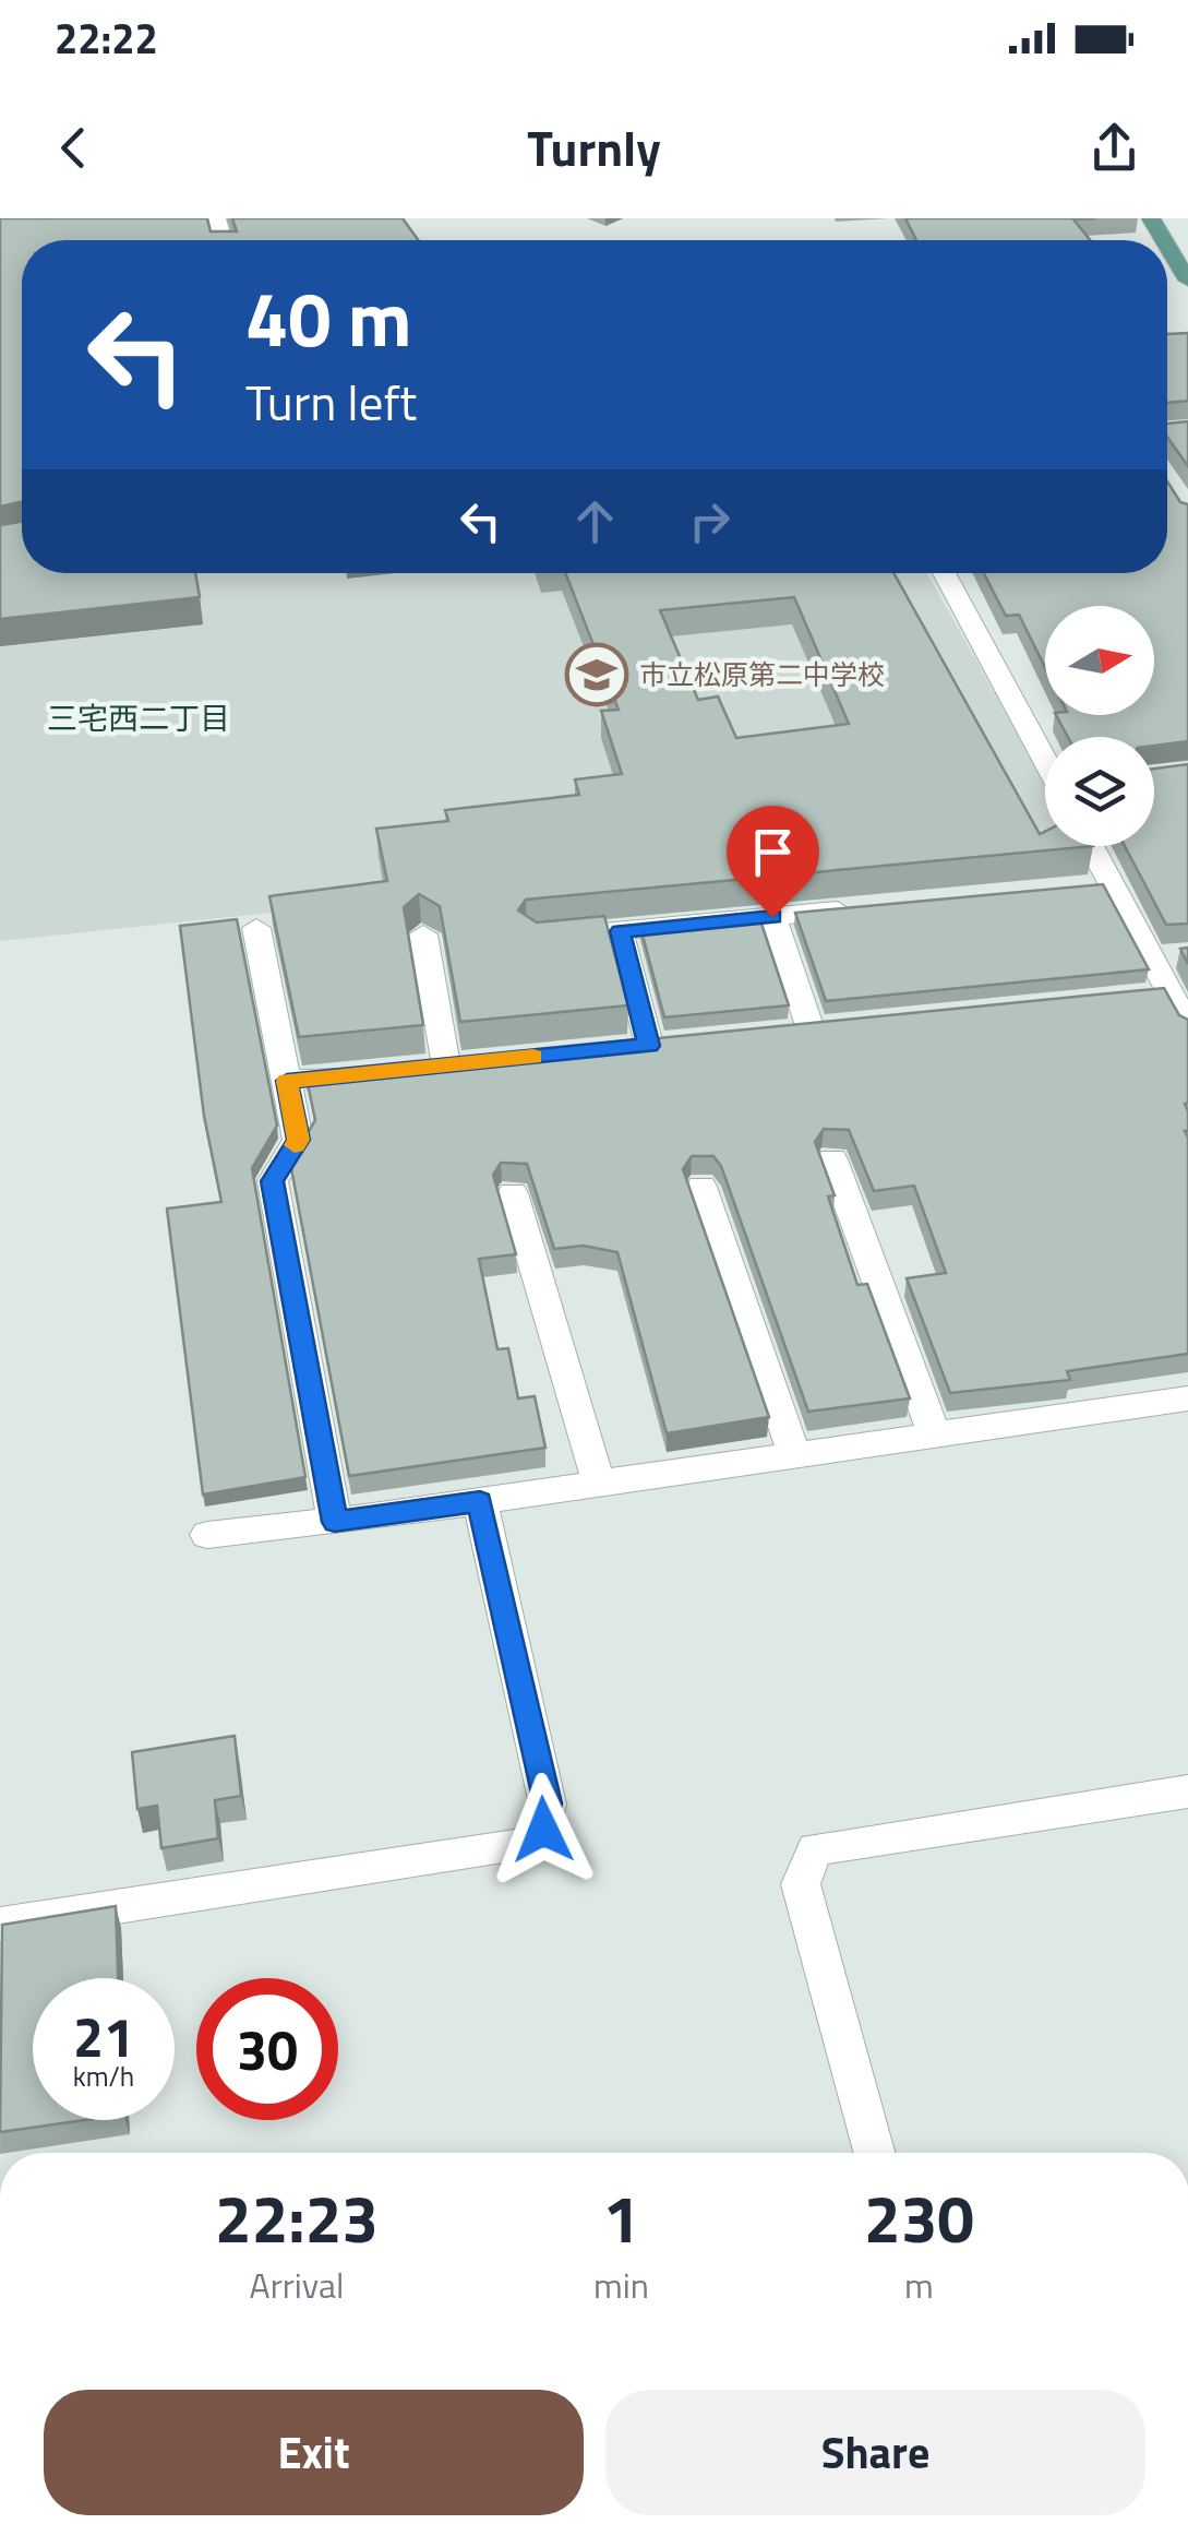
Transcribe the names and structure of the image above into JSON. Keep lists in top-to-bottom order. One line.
{"districts":["三宅西二丁目"],"places":{"school or university":["市立松原第二中学校"]},"north":"right","page":{"status":"22:22","header":"Turnly","turn":["40 m","Turn left"],"speed":"21 km/h","limit":"30","eta":["22:23","Arrival","1","min","230","m"],"buttons":["Exit","Share"]}}
